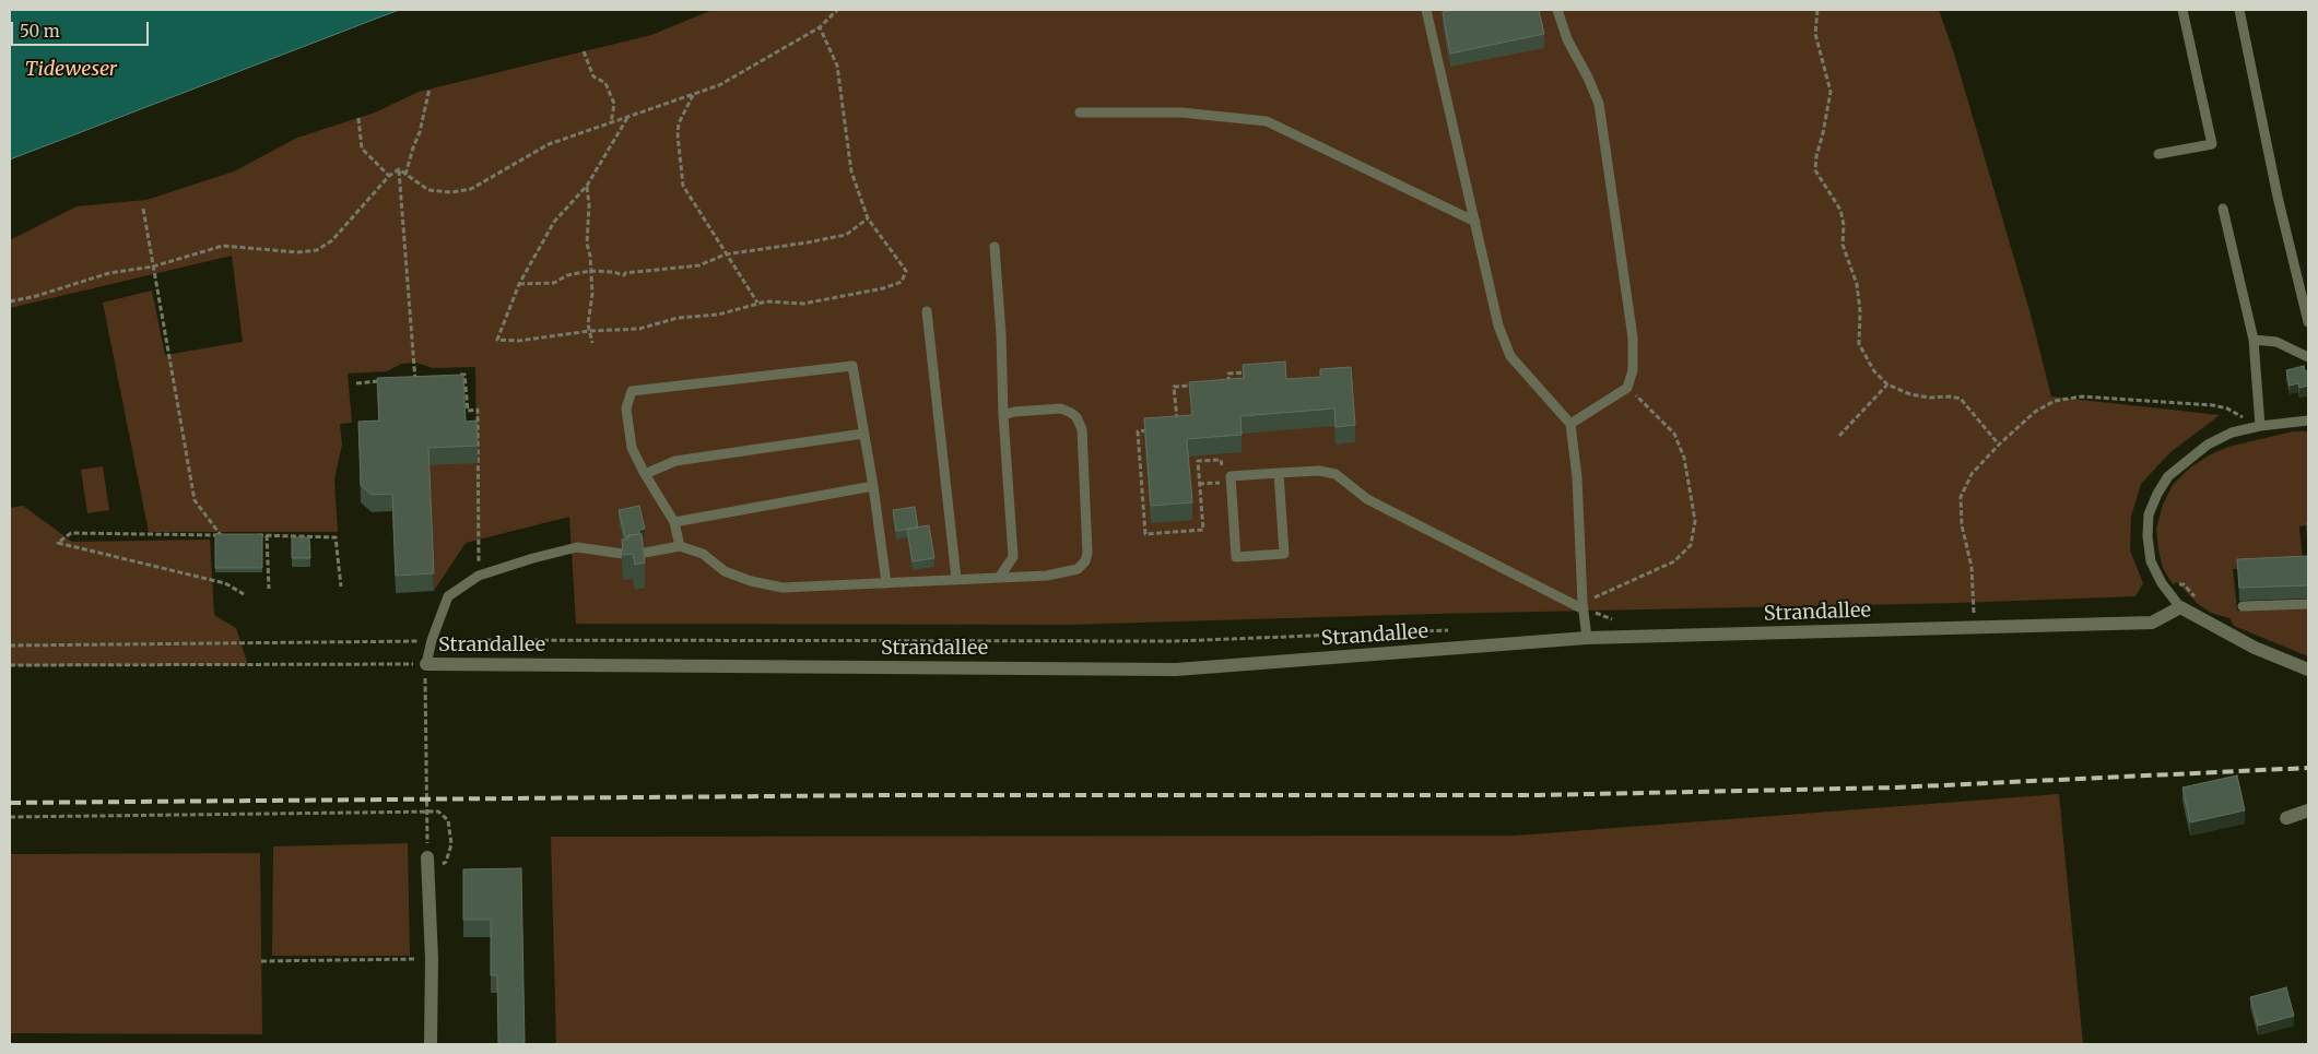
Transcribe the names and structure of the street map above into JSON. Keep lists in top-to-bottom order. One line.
{"streets":{"street":["Strandallee"]},"parks":["Tideweser"],"scale_bar":"50 m"}
